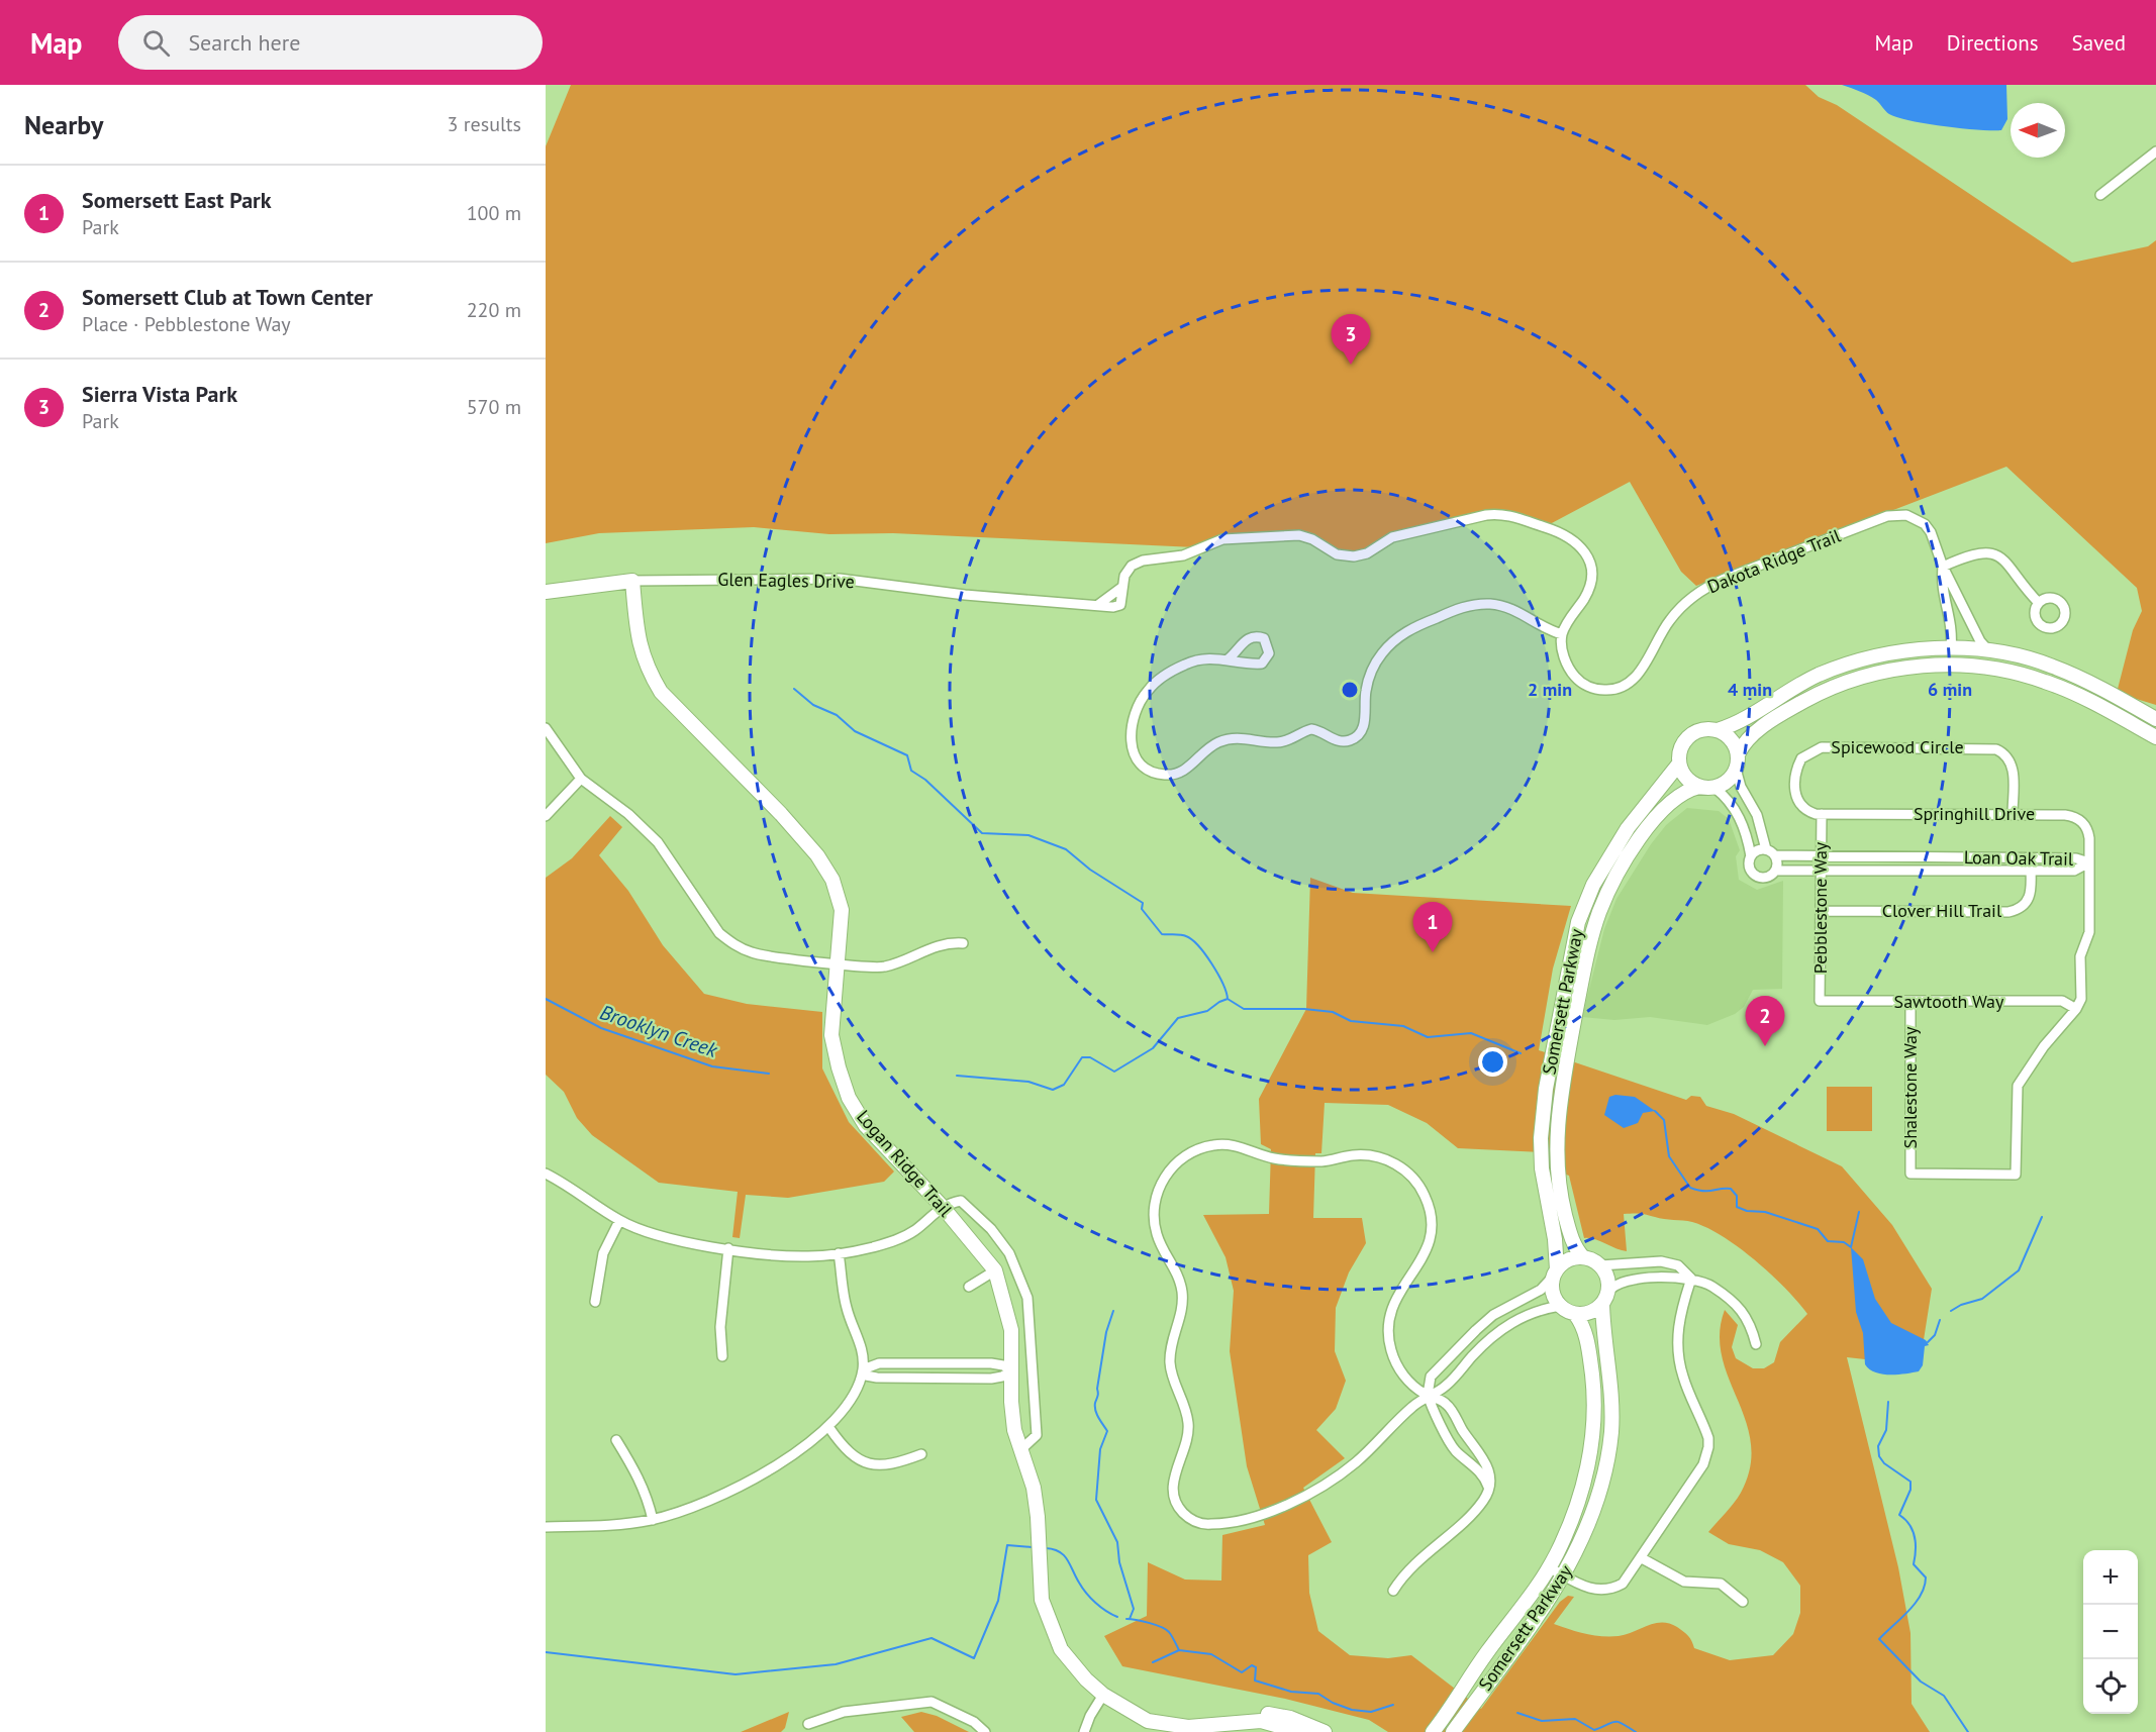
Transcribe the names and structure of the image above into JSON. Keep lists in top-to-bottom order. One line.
{"streets":{"main road":["Glen Eagles Drive","Somersett Parkway","Logan Ridge Trail"],"street":["Dakota Ridge Trail","Spicewood Circle","Springhill Drive","Loan Oak Trail","Pebblestone Way","Clover Hill Trail","Sawtooth Way","Shalestone Way"]},"crossings":[["Glen Eagles Drive","Logan Ridge Trail"],["Spicewood Circle","Springhill Drive"],["Spicewood Circle","Pebblestone Way"],["Springhill Drive","Loan Oak Trail"],["Springhill Drive","Pebblestone Way"],["Loan Oak Trail","Pebblestone Way"],["Loan Oak Trail","Clover Hill Trail"],["Pebblestone Way","Clover Hill Trail"],["Pebblestone Way","Sawtooth Way"],["Sawtooth Way","Shalestone Way"]],"water":["Brooklyn Creek"],"north":"left","page":{"header":"Map","search":"Search here","nav":["Map","Directions","Saved"],"heading":["Nearby","3 results"],"list":[{"mark":"1","name":"Somersett East Park","note":"Park","value":"100 m"},{"mark":"2","name":"Somersett Club at Town Center","note":"Place · Pebblestone Way","value":"220 m"},{"mark":"3","name":"Sierra Vista Park","note":"Park","value":"570 m"}],"pins":["3","1","2"],"map_buttons":["+","−"]},"rings":["2 min","4 min","6 min"]}
